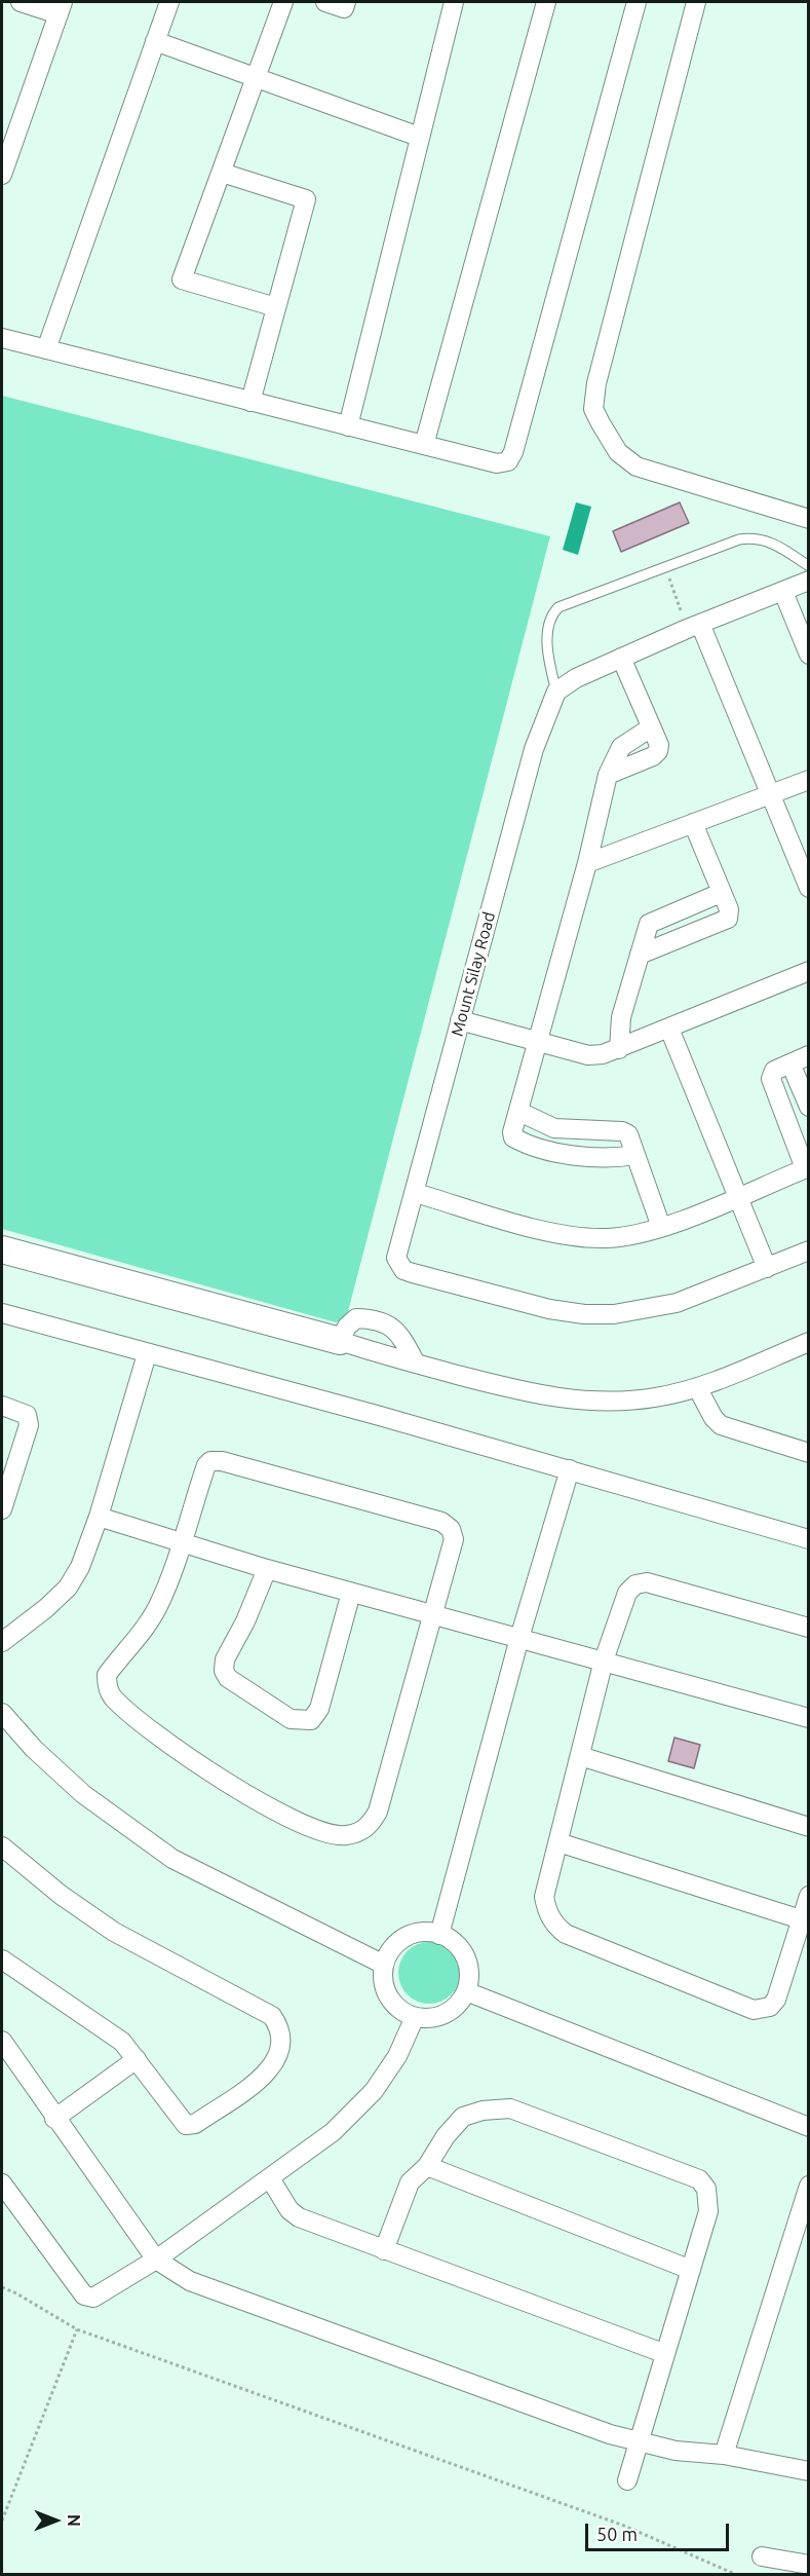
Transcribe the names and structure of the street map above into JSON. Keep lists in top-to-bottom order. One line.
{"streets":{"street":["Mount Silay Road"]},"scale_bar":"50 m","north":"right"}
